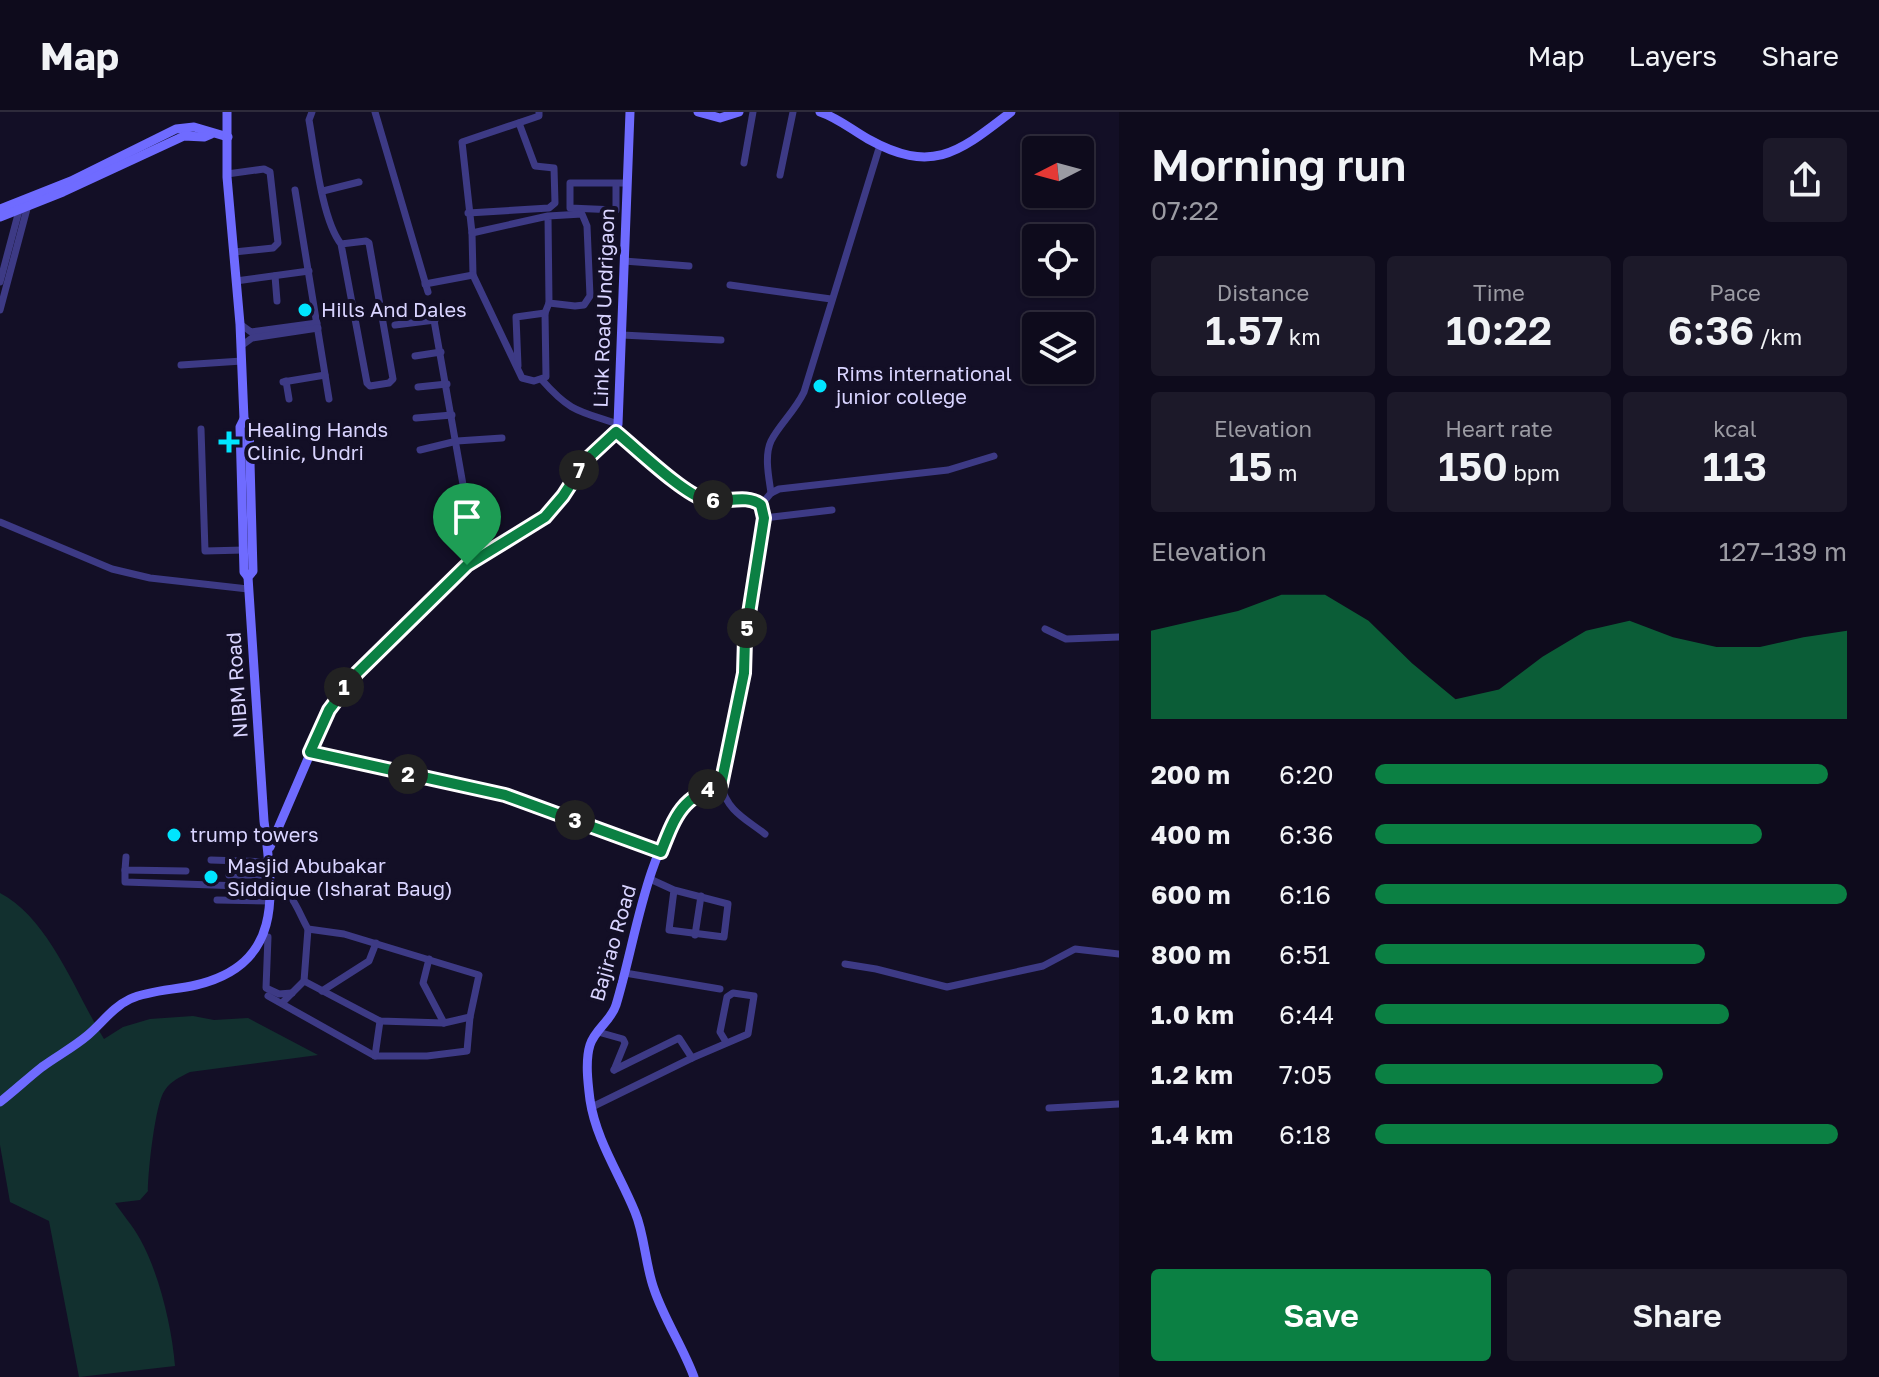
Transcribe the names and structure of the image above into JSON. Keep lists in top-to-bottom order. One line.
{"streets":{"street":["Link Road Undrigaon","NIBM Road","Bajirao Road"]},"crossings":[["Link Road Undrigaon","NIBM Road"]],"places":{"other":["Hills And Dales","Rims international junior college","trump towers","Masjid Abubakar Siddique (Isharat Baug)"],"health":["Healing Hands Clinic, Undri"]},"north":"left","page":{"header":"Map","nav":["Map","Layers","Share"],"heading":["Morning run","07:22"],"stats":[["Distance","1.57 km"],["Time","10:22"],["Pace","6:36 /km"],["Elevation","15 m"],["Heart rate","150 bpm"],["kcal","113"]],"pins":["7","6","5","1","2","4","3"],"chart":["Elevation","127–139 m"],"list":[{"name":"200 m","note":"6:20"},{"name":"400 m","note":"6:36"},{"name":"600 m","note":"6:16"},{"name":"800 m","note":"6:51"},{"name":"1.0 km","note":"6:44"},{"name":"1.2 km","note":"7:05"},{"name":"1.4 km","note":"6:18"}],"buttons":["Save","Share"]}}
